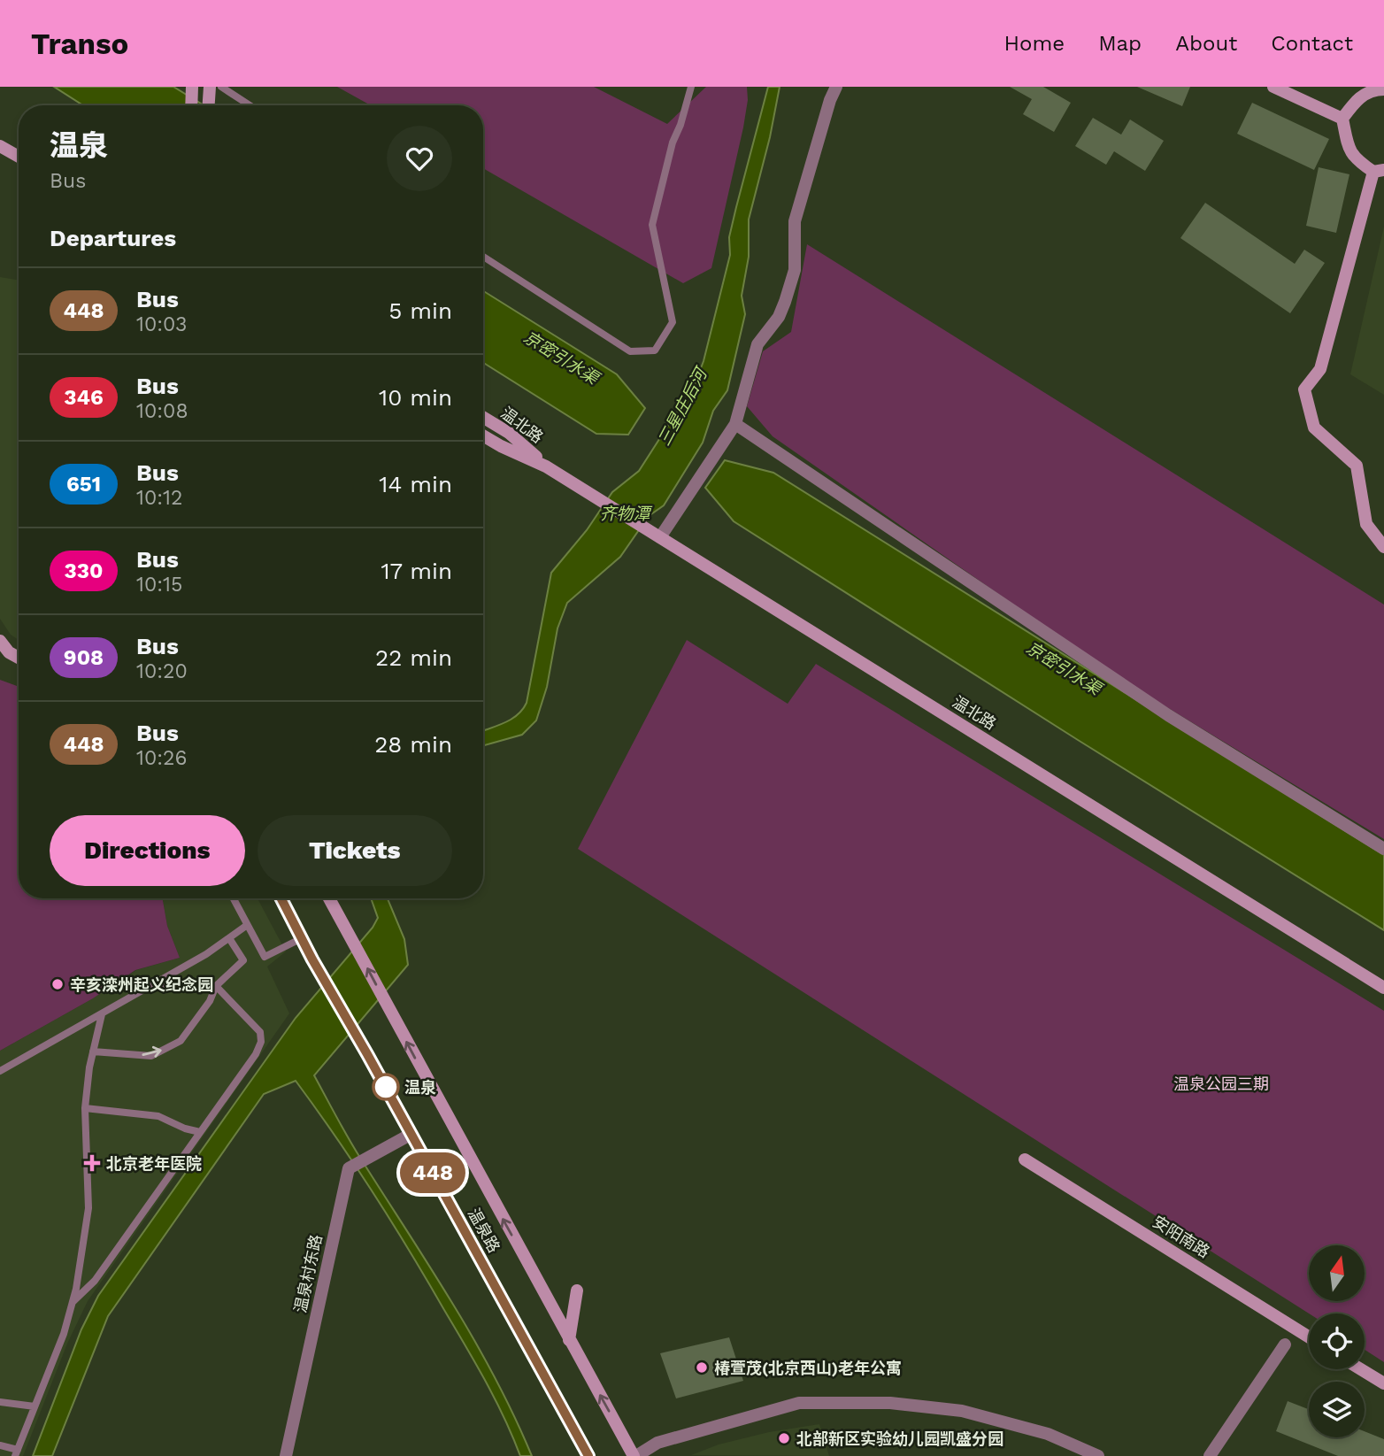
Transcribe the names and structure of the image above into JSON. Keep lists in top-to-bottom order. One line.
{"streets":{"main road":["温北路","温泉路","安阳南路"],"street":["温泉村东路"]},"crossings":[["温泉路","温泉村东路"]],"water":["京密引水渠","三星庄后河","齐物潭"],"parks":["温泉公园三期"],"places":{"other":["辛亥滦州起义纪念园","温泉","椿萱茂(北京西山)老年公寓","北部新区实验幼儿园凯盛分园"],"health":["北京老年医院"]},"lines":["bus line 448"],"north":"top","page":{"header":"Transo","nav":["Home","Map","About","Contact"],"on_map":"448","heading":[["温泉","Bus"],"Departures"],"list":[{"mark":"448","name":"Bus","note":"10:03","value":"5 min"},{"mark":"346","name":"Bus","note":"10:08","value":"10 min"},{"mark":"651","name":"Bus","note":"10:12","value":"14 min"},{"mark":"330","name":"Bus","note":"10:15","value":"17 min"},{"mark":"908","name":"Bus","note":"10:20","value":"22 min"},{"mark":"448","name":"Bus","note":"10:26","value":"28 min"}],"buttons":["Directions","Tickets"]}}
